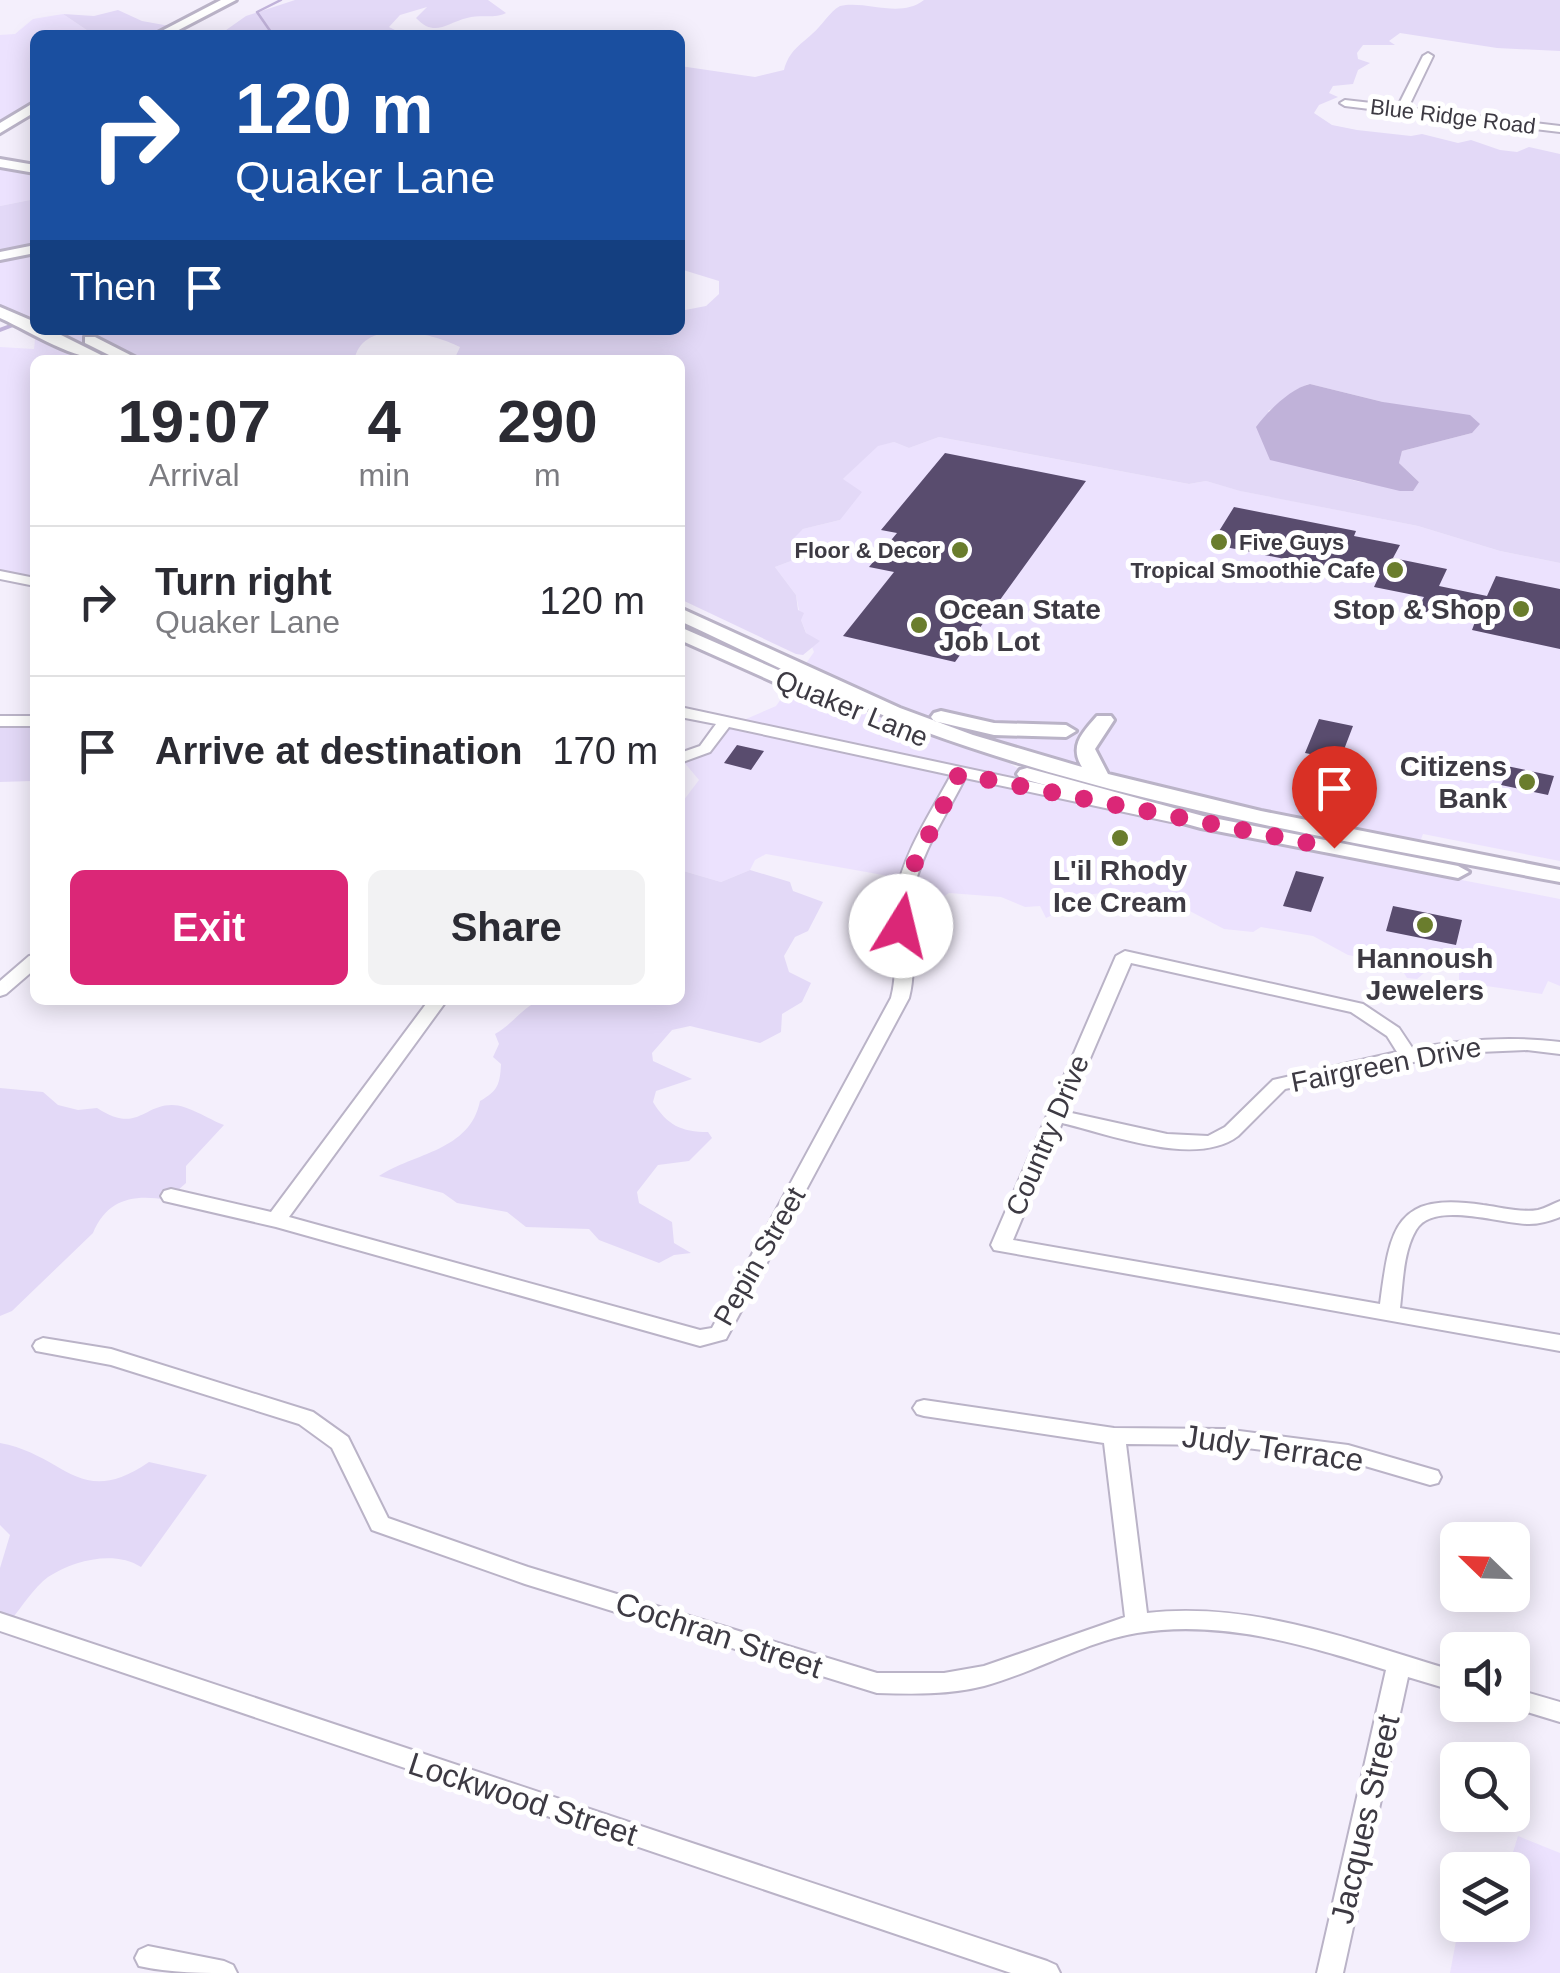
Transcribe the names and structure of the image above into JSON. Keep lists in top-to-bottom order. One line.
{"streets":{"main road":["Quaker Lane"],"street":["Blue Ridge Road","Fairgreen Drive","Country Drive","Pepin Street","Judy Terrace","Cochran Street","Lockwood Street","Jacques Street"]},"crossings":[["Quaker Lane","Pepin Street"],["Fairgreen Drive","Country Drive"],["Cochran Street","Jacques Street"]],"places":["Five Guys","Floor & Decor","Tropical Smoothie Cafe","Stop & Shop","Ocean State Job Lot","Citizens Bank","L'il Rhody Ice Cream","Hannoush Jewelers"],"north":"top left","page":{"turn":["120 m","Quaker Lane"],"then":"Then","eta":["19:07","Arrival","4","min","290","m"],"list":[{"name":"Turn right","note":"Quaker Lane","value":"120 m"},{"name":"Arrive at destination","value":"170 m"}],"buttons":["Exit","Share"]}}
